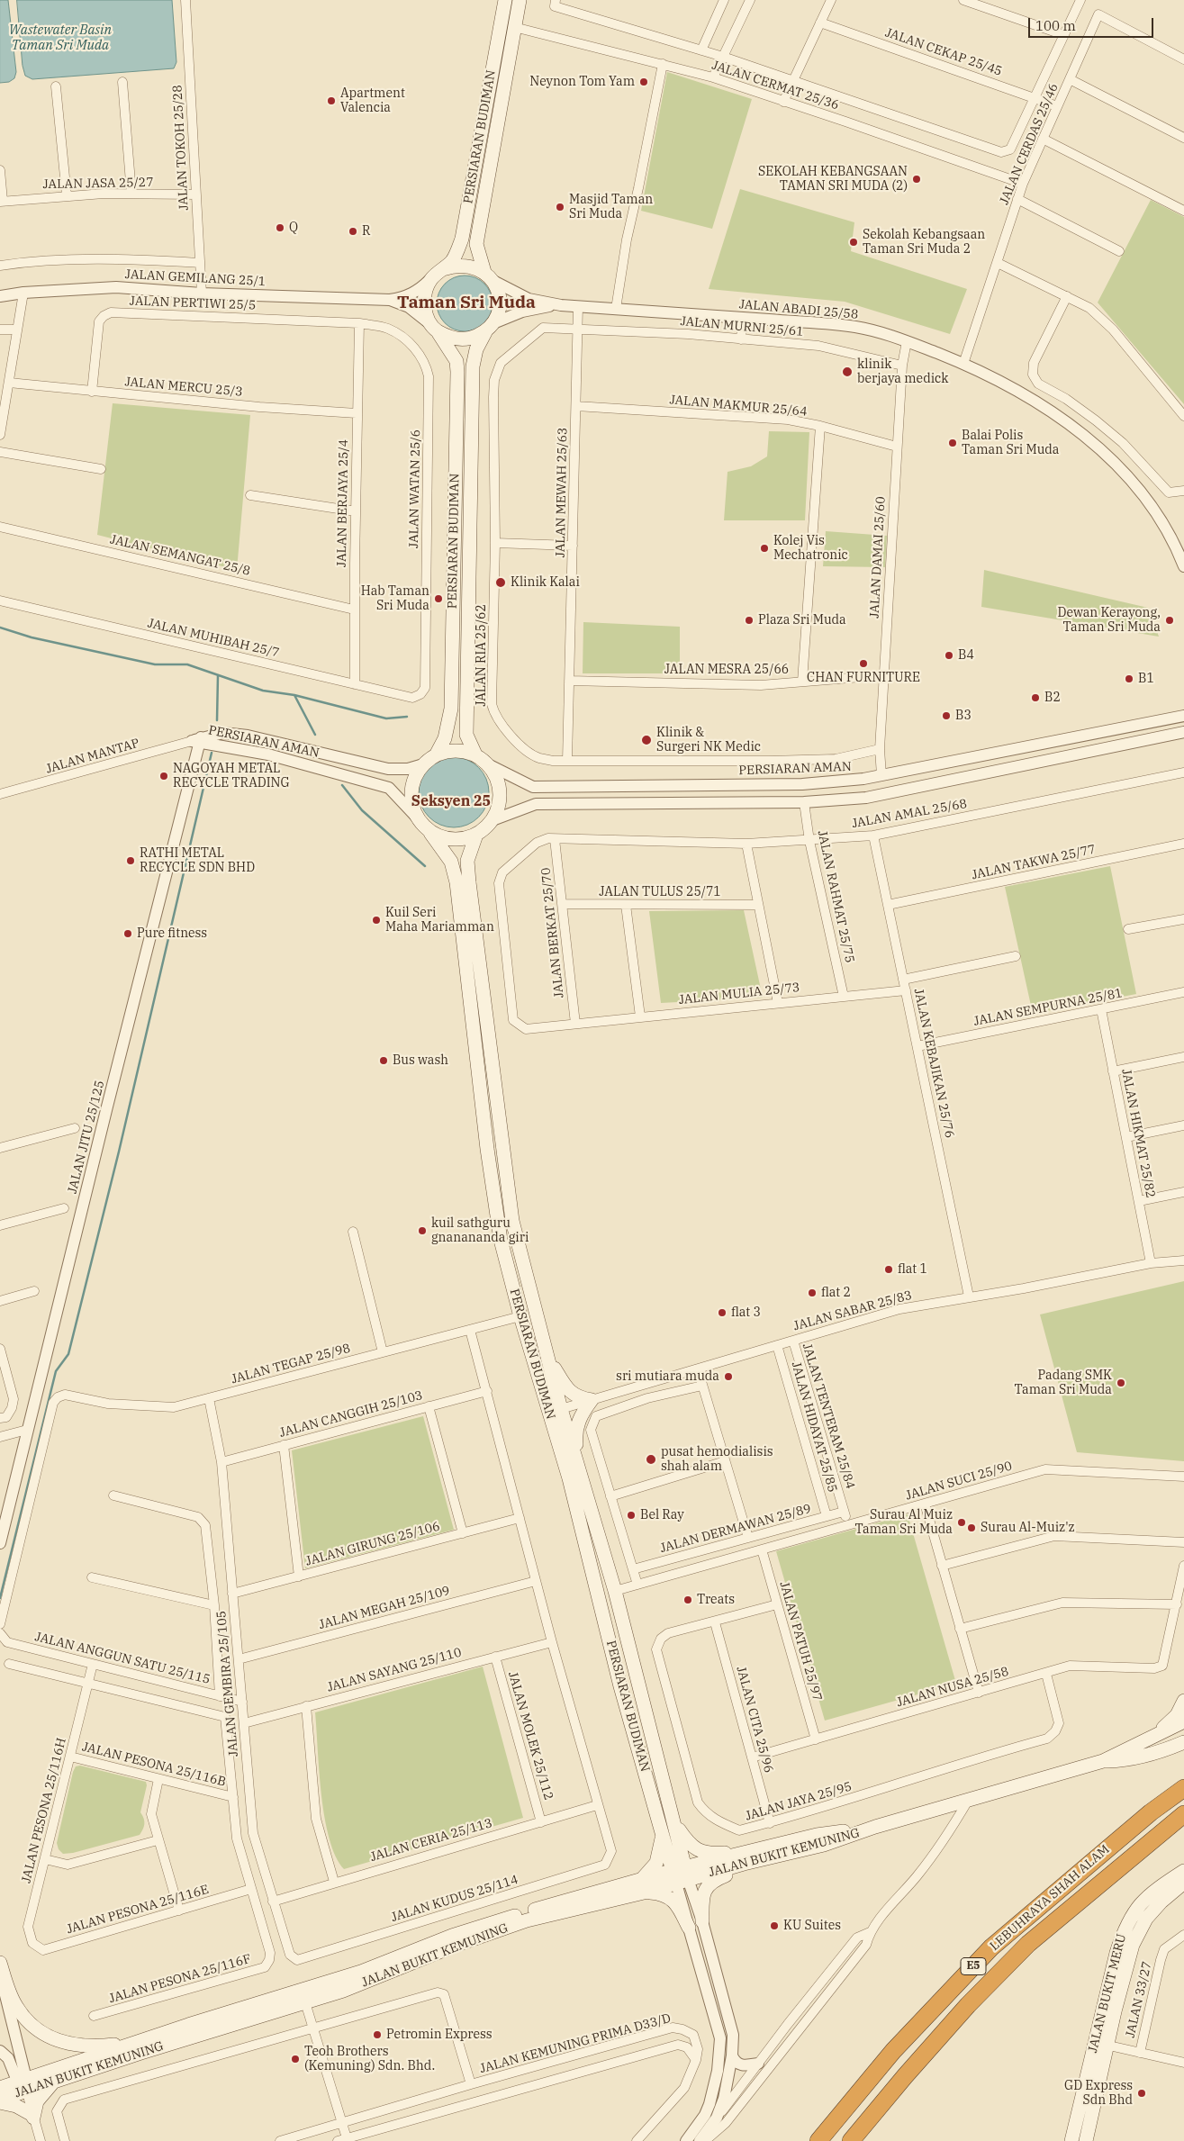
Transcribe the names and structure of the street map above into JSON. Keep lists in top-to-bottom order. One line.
{"streets":{"highway":["LEBUHRAYA SHAH ALAM","E5"],"main road":["PERSIARAN BUDIMAN","JALAN BUKIT KEMUNING","JALAN BUKIT MERU"],"street":["JALAN CEKAP 25/45","JALAN CERMAT 25/36","JALAN CERDAS 25/46","JALAN TOKOH 25/28","JALAN JASA 25/27","JALAN GEMILANG 25/1","JALAN PERTIWI 25/5","JALAN ABADI 25/58","JALAN MURNI 25/61","JALAN MERCU 25/3","JALAN MAKMUR 25/64","JALAN WATAN 25/6","JALAN MEWAH 25/63","JALAN BERJAYA 25/4","JALAN SEMANGAT 25/8","JALAN DAMAI 25/60","JALAN MUHIBAH 25/7","JALAN RIA 25/62","JALAN MESRA 25/66","PERSIARAN AMAN","JALAN MANTAP","JALAN AMAL 25/68","JALAN TAKWA 25/77","JALAN TULUS 25/71","JALAN RAHMAT 25/75","JALAN BERKAT 25/70","JALAN MULIA 25/73","JALAN SEMPURNA 25/81","JALAN KEBAJIKAN 25/76","JALAN HIKMAT 25/82","JALAN JITU 25/125","JALAN SABAR 25/83","JALAN TEGAP 25/98","JALAN CANGGIH 25/103","JALAN TENTERAM 25/84","JALAN HIDAYAT 25/85","JALAN SUCI 25/90","JALAN DERMAWAN 25/89","JALAN GIRUNG 25/106","JALAN MEGAH 25/109","JALAN PATUH 25/97","JALAN ANGGUN SATU 25/115","JALAN SAYANG 25/110","JALAN GEMBIRA 25/105","JALAN NUSA 25/58","JALAN CITA 25/96","JALAN MOLEK 25/112","JALAN PESONA 25/116B","JALAN JAYA 25/95","JALAN PESONA 25/116H","JALAN CERIA 25/113","JALAN KUDUS 25/114","JALAN PESONA 25/116E","JALAN PESONA 25/116F","JALAN 33/27","JALAN KEMUNING PRIMA D33/D"]},"crossings":[["JALAN CEKAP 25/45","JALAN CERMAT 25/36"],["JALAN CEKAP 25/45","JALAN CERDAS 25/46"],["JALAN CERMAT 25/36","PERSIARAN BUDIMAN"],["JALAN CERMAT 25/36","JALAN CERDAS 25/46"],["PERSIARAN BUDIMAN","JALAN GEMILANG 25/1"],["PERSIARAN BUDIMAN","JALAN ABADI 25/58"],["PERSIARAN BUDIMAN","PERSIARAN AMAN"],["PERSIARAN BUDIMAN","JALAN SABAR 25/83"],["PERSIARAN BUDIMAN","JALAN TEGAP 25/98"],["PERSIARAN BUDIMAN","JALAN SUCI 25/90"],["PERSIARAN BUDIMAN","JALAN BUKIT KEMUNING"],["JALAN CERDAS 25/46","JALAN ABADI 25/58"],["JALAN TOKOH 25/28","JALAN JASA 25/27"],["JALAN TOKOH 25/28","JALAN GEMILANG 25/1"],["JALAN GEMILANG 25/1","JALAN ABADI 25/58"],["JALAN PERTIWI 25/5","JALAN MERCU 25/3"],["JALAN PERTIWI 25/5","JALAN WATAN 25/6"],["JALAN PERTIWI 25/5","JALAN BERJAYA 25/4"],["JALAN ABADI 25/58","JALAN MEWAH 25/63"],["JALAN ABADI 25/58","JALAN DAMAI 25/60"],["JALAN MURNI 25/61","JALAN MEWAH 25/63"],["JALAN MURNI 25/61","JALAN DAMAI 25/60"],["JALAN MURNI 25/61","JALAN RIA 25/62"],["JALAN MERCU 25/3","JALAN BERJAYA 25/4"],["JALAN MAKMUR 25/64","JALAN MEWAH 25/63"],["JALAN MAKMUR 25/64","JALAN DAMAI 25/60"],["JALAN WATAN 25/6","JALAN BERJAYA 25/4"],["JALAN WATAN 25/6","JALAN MUHIBAH 25/7"],["JALAN MEWAH 25/63","JALAN RIA 25/62"],["JALAN MEWAH 25/63","JALAN MESRA 25/66"],["JALAN BERJAYA 25/4","JALAN SEMANGAT 25/8"],["JALAN BERJAYA 25/4","JALAN MUHIBAH 25/7"],["JALAN DAMAI 25/60","JALAN RIA 25/62"],["JALAN DAMAI 25/60","JALAN MESRA 25/66"],["JALAN DAMAI 25/60","PERSIARAN AMAN"],["PERSIARAN AMAN","JALAN MANTAP"],["PERSIARAN AMAN","JALAN JITU 25/125"],["JALAN MANTAP","JALAN JITU 25/125"],["JALAN AMAL 25/68","JALAN RAHMAT 25/75"],["JALAN AMAL 25/68","JALAN BERKAT 25/70"],["JALAN AMAL 25/68","JALAN MULIA 25/73"],["JALAN AMAL 25/68","JALAN KEBAJIKAN 25/76"],["JALAN TAKWA 25/77","JALAN KEBAJIKAN 25/76"],["JALAN TULUS 25/71","JALAN BERKAT 25/70"],["JALAN RAHMAT 25/75","JALAN MULIA 25/73"],["JALAN BERKAT 25/70","JALAN MULIA 25/73"],["JALAN MULIA 25/73","JALAN KEBAJIKAN 25/76"],["JALAN SEMPURNA 25/81","JALAN KEBAJIKAN 25/76"],["JALAN SEMPURNA 25/81","JALAN HIKMAT 25/82"],["JALAN KEBAJIKAN 25/76","JALAN SABAR 25/83"],["JALAN HIKMAT 25/82","JALAN SABAR 25/83"],["JALAN SABAR 25/83","JALAN TENTERAM 25/84"],["JALAN SABAR 25/83","JALAN HIDAYAT 25/85"],["JALAN TEGAP 25/98","JALAN GEMBIRA 25/105"],["JALAN CANGGIH 25/103","JALAN GEMBIRA 25/105"],["JALAN TENTERAM 25/84","JALAN SUCI 25/90"],["JALAN TENTERAM 25/84","JALAN DERMAWAN 25/89"],["JALAN HIDAYAT 25/85","JALAN DERMAWAN 25/89"],["JALAN SUCI 25/90","JALAN PATUH 25/97"],["JALAN GIRUNG 25/106","JALAN GEMBIRA 25/105"],["JALAN MEGAH 25/109","JALAN GEMBIRA 25/105"],["JALAN PATUH 25/97","JALAN NUSA 25/58"],["JALAN PATUH 25/97","JALAN JAYA 25/95"],["JALAN ANGGUN SATU 25/115","JALAN GEMBIRA 25/105"],["JALAN ANGGUN SATU 25/115","JALAN PESONA 25/116H"],["JALAN SAYANG 25/110","JALAN GEMBIRA 25/105"],["JALAN SAYANG 25/110","JALAN MOLEK 25/112"],["JALAN GEMBIRA 25/105","JALAN CERIA 25/113"],["JALAN GEMBIRA 25/105","JALAN KUDUS 25/114"],["JALAN NUSA 25/58","JALAN CITA 25/96"],["JALAN NUSA 25/58","JALAN JAYA 25/95"],["JALAN CITA 25/96","JALAN JAYA 25/95"],["JALAN MOLEK 25/112","JALAN CERIA 25/113"],["JALAN PESONA 25/116B","JALAN PESONA 25/116H"],["JALAN PESONA 25/116H","JALAN PESONA 25/116E"],["JALAN CERIA 25/113","JALAN KUDUS 25/114"],["JALAN PESONA 25/116E","JALAN PESONA 25/116F"]],"districts":["Taman Sri Muda","Seksyen 25"],"water":["Wastewater Basin Taman Sri Muda"],"places":["Neynon Tom Yam","Apartment Valencia","SEKOLAH KEBANGSAAN TAMAN SRI MUDA (2)","Masjid Taman Sri Muda","Q","R","Sekolah Kebangsaan Taman Sri Muda 2","klinik berjaya medick","Balai Polis Taman Sri Muda","Kolej Vis Mechatronic","Klinik Kalai","Hab Taman Sri Muda","Plaza Sri Muda","Dewan Kerayong, Taman Sri Muda","B4","CHAN FURNITURE","B1","B2","B3","Klinik & Surgeri NK Medic","NAGOYAH METAL RECYCLE TRADING","RATHI METAL RECYCLE SDN BHD","Kuil Seri Maha Mariamman","Pure fitness","Bus wash","kuil sathguru gnanananda giri","flat 1","flat 2","flat 3","sri mutiara muda","Padang SMK Taman Sri Muda","pusat hemodialisis shah alam","Bel Ray","Surau Al Muiz Taman Sri Muda","Surau Al-Muiz'z","Treats","KU Suites","Petromin Express","Teoh Brothers (Kemuning) Sdn. Bhd.","GD Express Sdn Bhd"],"scale_bar":"100 m"}
